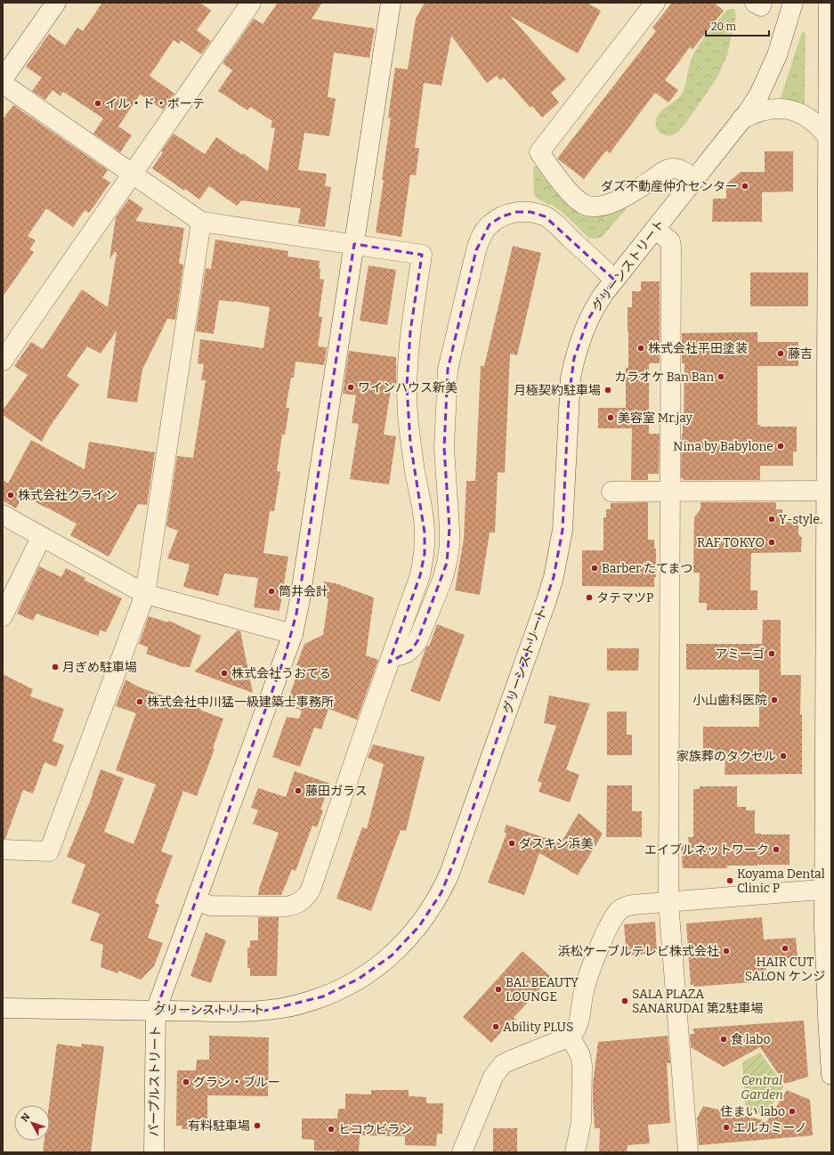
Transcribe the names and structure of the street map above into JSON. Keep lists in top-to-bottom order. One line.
{"streets":{"street":["グリーンストリート","パープルストリート"]},"crossings":[["グリーンストリート","パープルストリート"]],"parks":["Central Garden"],"places":["イル・ド・ボーテ","ダズ不動産仲介センター","株式会社平田塗装","藤吉","カラオケ Ban Ban","ワインハウス新美","月極契約駐車場","美容室 Mr.jay","Nina by Babylone","株式会社クライン","Y-style.","RAF TOKYO","Barber たてまつ","筒井会計","タテマツP","アミーゴ","月ぎめ駐車場","株式会社うおてる","小山歯科医院","株式会社中川猛一級建築士事務所","家族葬のタクセル","藤田ガラス","ダスキン浜美","エイブルネットワーク","Koyama Dental Clinic P","HAIR CUT SALON ケンジ","浜松ケーブルテレビ株式会社","BAL BEAUTY LOUNGE","SALA PLAZA SANARUDAI 第2駐車場","Ability PLUS","食 labo","グラン・ブルー","住まい labo","有料駐車場","エルカミーノ","ヒコウビラン"],"scale_bar":"20 m","north":"top left"}
